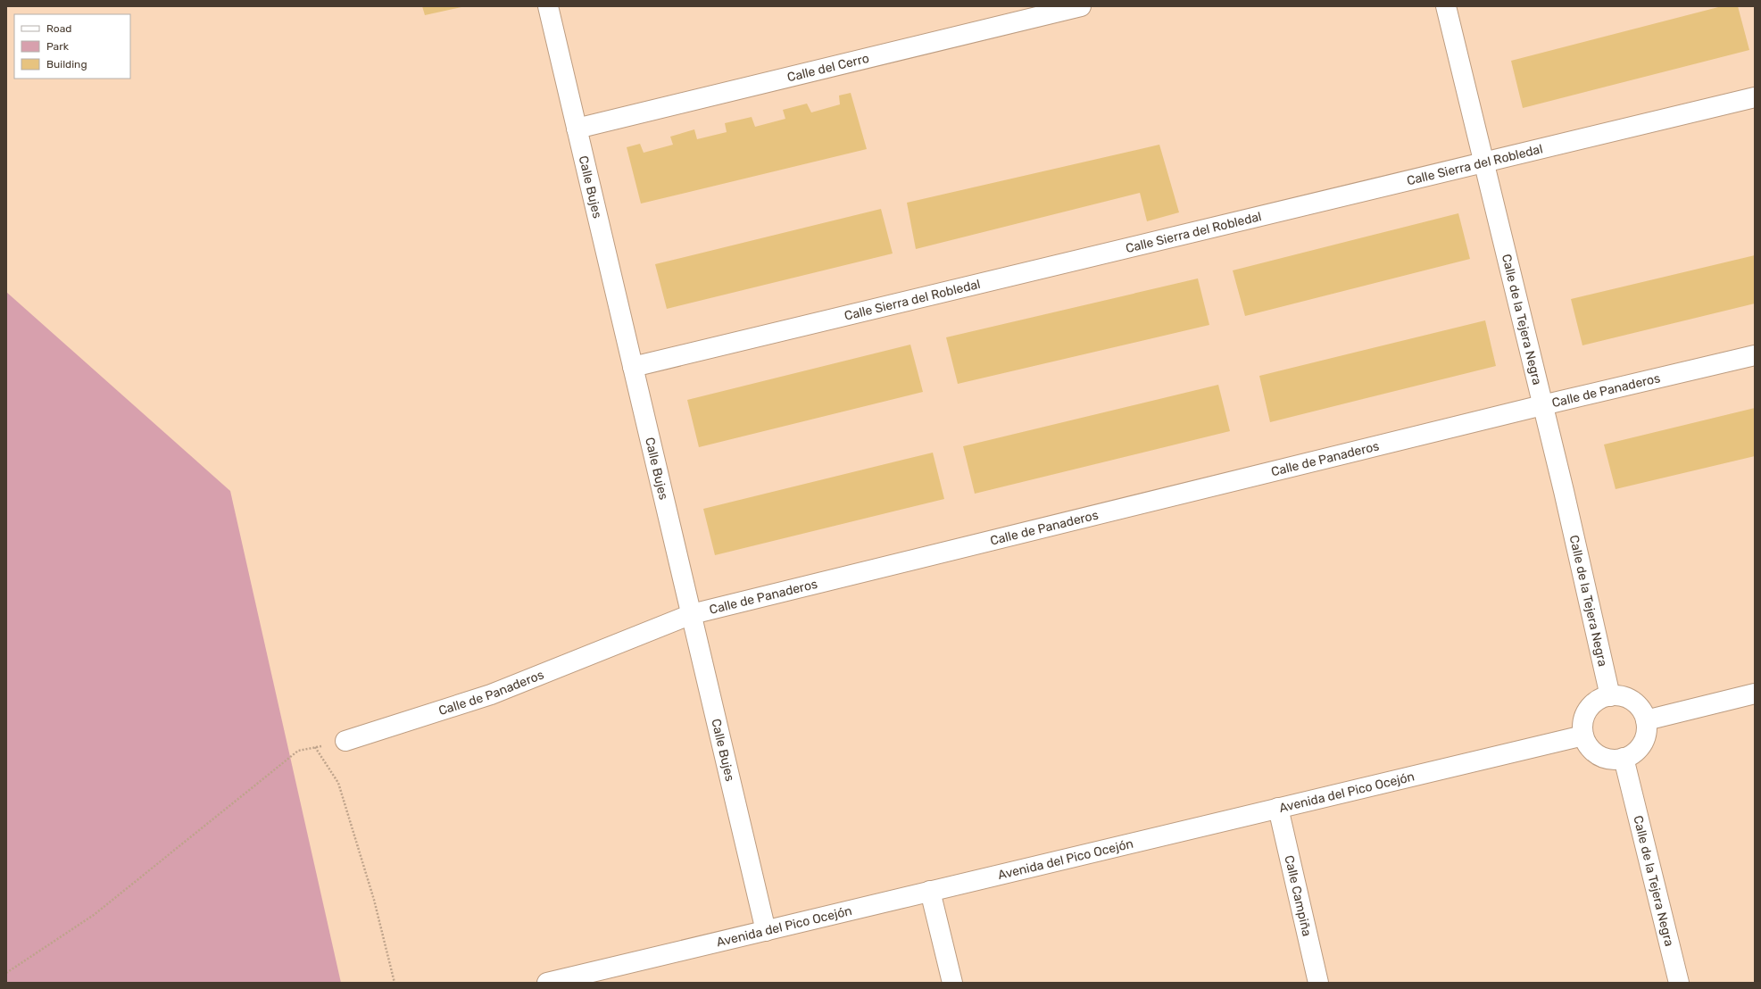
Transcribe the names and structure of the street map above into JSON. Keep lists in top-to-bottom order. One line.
{"streets":{"street":["Calle del Cerro","Calle Sierra del Robledal","Calle Bujes","Calle de la Tejera Negra","Calle de Panaderos","Avenida del Pico Ocejón","Calle Campiña"]},"crossings":[["Calle del Cerro","Calle Bujes"],["Calle Sierra del Robledal","Calle Bujes"],["Calle Sierra del Robledal","Calle de la Tejera Negra"],["Calle Bujes","Calle de Panaderos"],["Calle Bujes","Avenida del Pico Ocejón"],["Calle de la Tejera Negra","Calle de Panaderos"],["Calle de la Tejera Negra","Avenida del Pico Ocejón"],["Avenida del Pico Ocejón","Calle Campiña"]],"legend":["Road","Park","Building"]}
